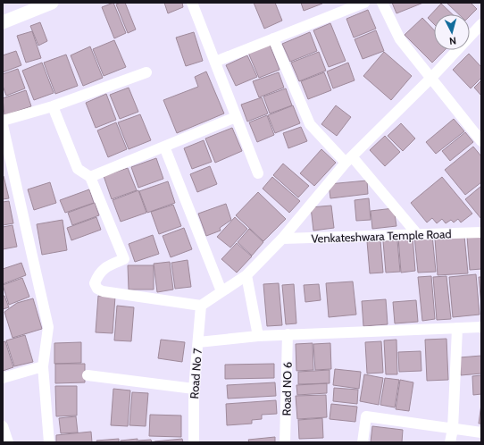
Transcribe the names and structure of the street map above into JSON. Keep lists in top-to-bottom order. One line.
{"streets":{"street":["Venkateshwara Temple Road","Road No 7","Road NO 6"]},"north":"bottom"}
